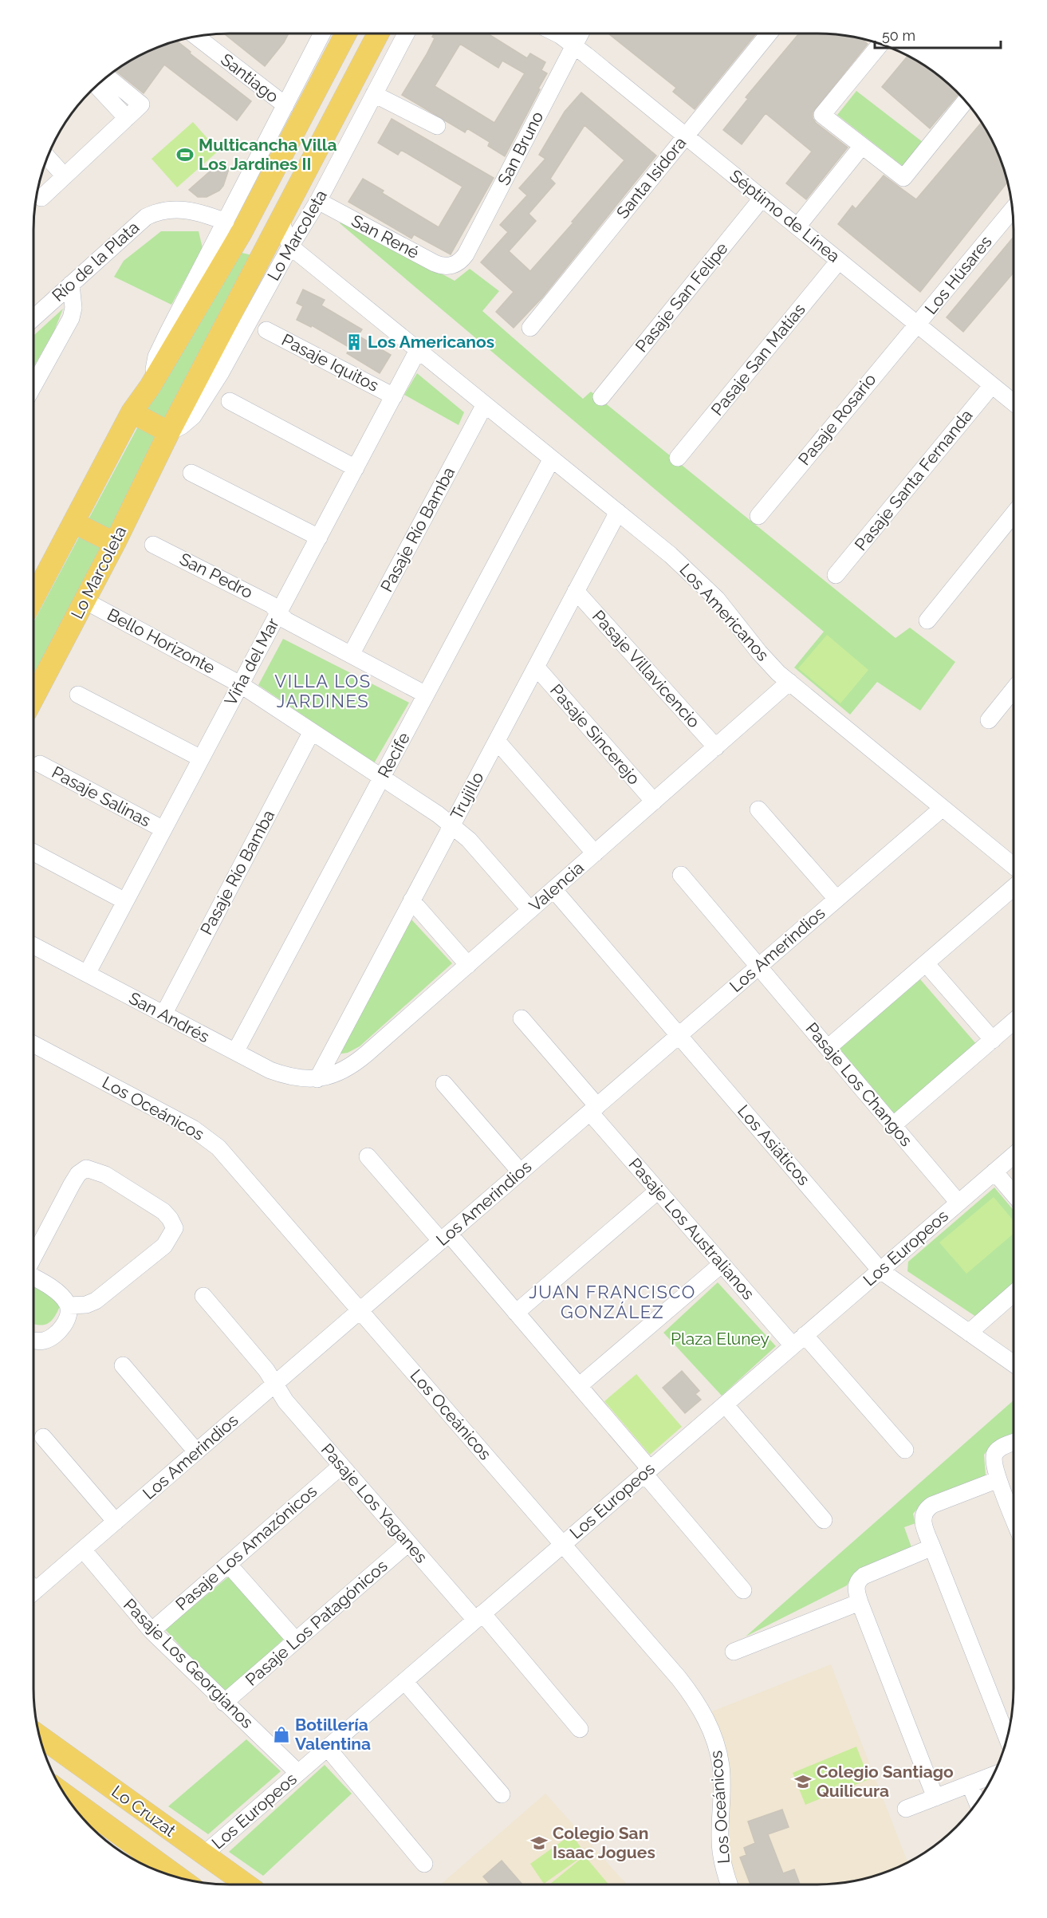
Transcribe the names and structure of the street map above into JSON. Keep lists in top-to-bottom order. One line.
{"streets":{"main road":["Lo Marcoleta","Lo Cruzat"],"street":["Santiago","San Bruno","Santa Isidora","Séptimo de Línea","San René","Río de la Plata","Los Húsares","Pasaje San Felipe","Pasaje San Matías","Pasaje Iquitos","Pasaje Rosario","Pasaje Santa Fernanda","Pasaje Río Bamba","San Pedro","Los Americanos","Bello Horizonte","Viña del Mar","Pasaje Villavicencio","Pasaje Sincerejo","Recife","Trujillo","Pasaje Salinas","Valencia","Los Amerindios","San Andrés","Pasaje Los Changos","Los Oceánicos","Los Asiáticos","Pasaje Los Australianos","Los Europeos","Pasaje Los Yaganes","Pasaje Los Amazónicos","Pasaje Los Patagónicos","Pasaje Los Georgianos"]},"crossings":[["San Bruno","Séptimo de Línea"],["San Bruno","San René"],["Santa Isidora","Séptimo de Línea"],["Séptimo de Línea","Los Húsares"],["Séptimo de Línea","Pasaje San Felipe"],["Séptimo de Línea","Pasaje San Matías"],["Séptimo de Línea","Pasaje Rosario"],["Séptimo de Línea","Pasaje Santa Fernanda"],["Lo Marcoleta","San René"],["Lo Marcoleta","Los Americanos"],["Lo Marcoleta","Bello Horizonte"],["Los Húsares","Pasaje Rosario"],["Pasaje Iquitos","Viña del Mar"],["Pasaje Río Bamba","San Pedro"],["Pasaje Río Bamba","Los Americanos"],["Pasaje Río Bamba","Bello Horizonte"],["Pasaje Río Bamba","San Andrés"],["San Pedro","Viña del Mar"],["San Pedro","Recife"],["Los Americanos","Viña del Mar"],["Los Americanos","Recife"],["Los Americanos","Trujillo"],["Los Americanos","Valencia"],["Los Americanos","Los Amerindios"],["Bello Horizonte","Viña del Mar"],["Bello Horizonte","Recife"],["Bello Horizonte","Trujillo"],["Bello Horizonte","Valencia"],["Viña del Mar","Pasaje Salinas"],["Viña del Mar","San Andrés"],["Pasaje Villavicencio","Trujillo"],["Pasaje Villavicencio","Valencia"],["Pasaje Sincerejo","Trujillo"],["Pasaje Sincerejo","Valencia"],["Recife","San Andrés"],["Trujillo","Valencia"],["Trujillo","San Andrés"],["Valencia","San Andrés"],["Valencia","Los Asiáticos"],["Los Amerindios","Pasaje Los Changos"],["Los Amerindios","Los Oceánicos"],["Los Amerindios","Los Asiáticos"],["Los Amerindios","Pasaje Los Australianos"],["Los Amerindios","Pasaje Los Yaganes"],["Los Amerindios","Pasaje Los Georgianos"],["Pasaje Los Changos","Los Europeos"],["Los Oceánicos","Los Europeos"],["Los Asiáticos","Los Europeos"],["Pasaje Los Australianos","Los Europeos"],["Los Europeos","Pasaje Los Yaganes"],["Los Europeos","Pasaje Los Georgianos"],["Los Europeos","Lo Cruzat"],["Pasaje Los Yaganes","Pasaje Los Amazónicos"],["Pasaje Los Yaganes","Pasaje Los Patagónicos"],["Pasaje Los Amazónicos","Pasaje Los Georgianos"],["Pasaje Los Patagónicos","Pasaje Los Georgianos"]],"districts":["VILLA LOS JARDINES","JUAN FRANCISCO GONZÁLEZ"],"parks":["Plaza Eluney"],"places":{"sports":["Multicancha Villa Los Jardines II"],"building":["Los Americanos"],"shop":["Botillería Valentina"],"school or university":["Colegio Santiago Quilicura","Colegio San Isaac Jogues"]},"scale_bar":"50 m"}
